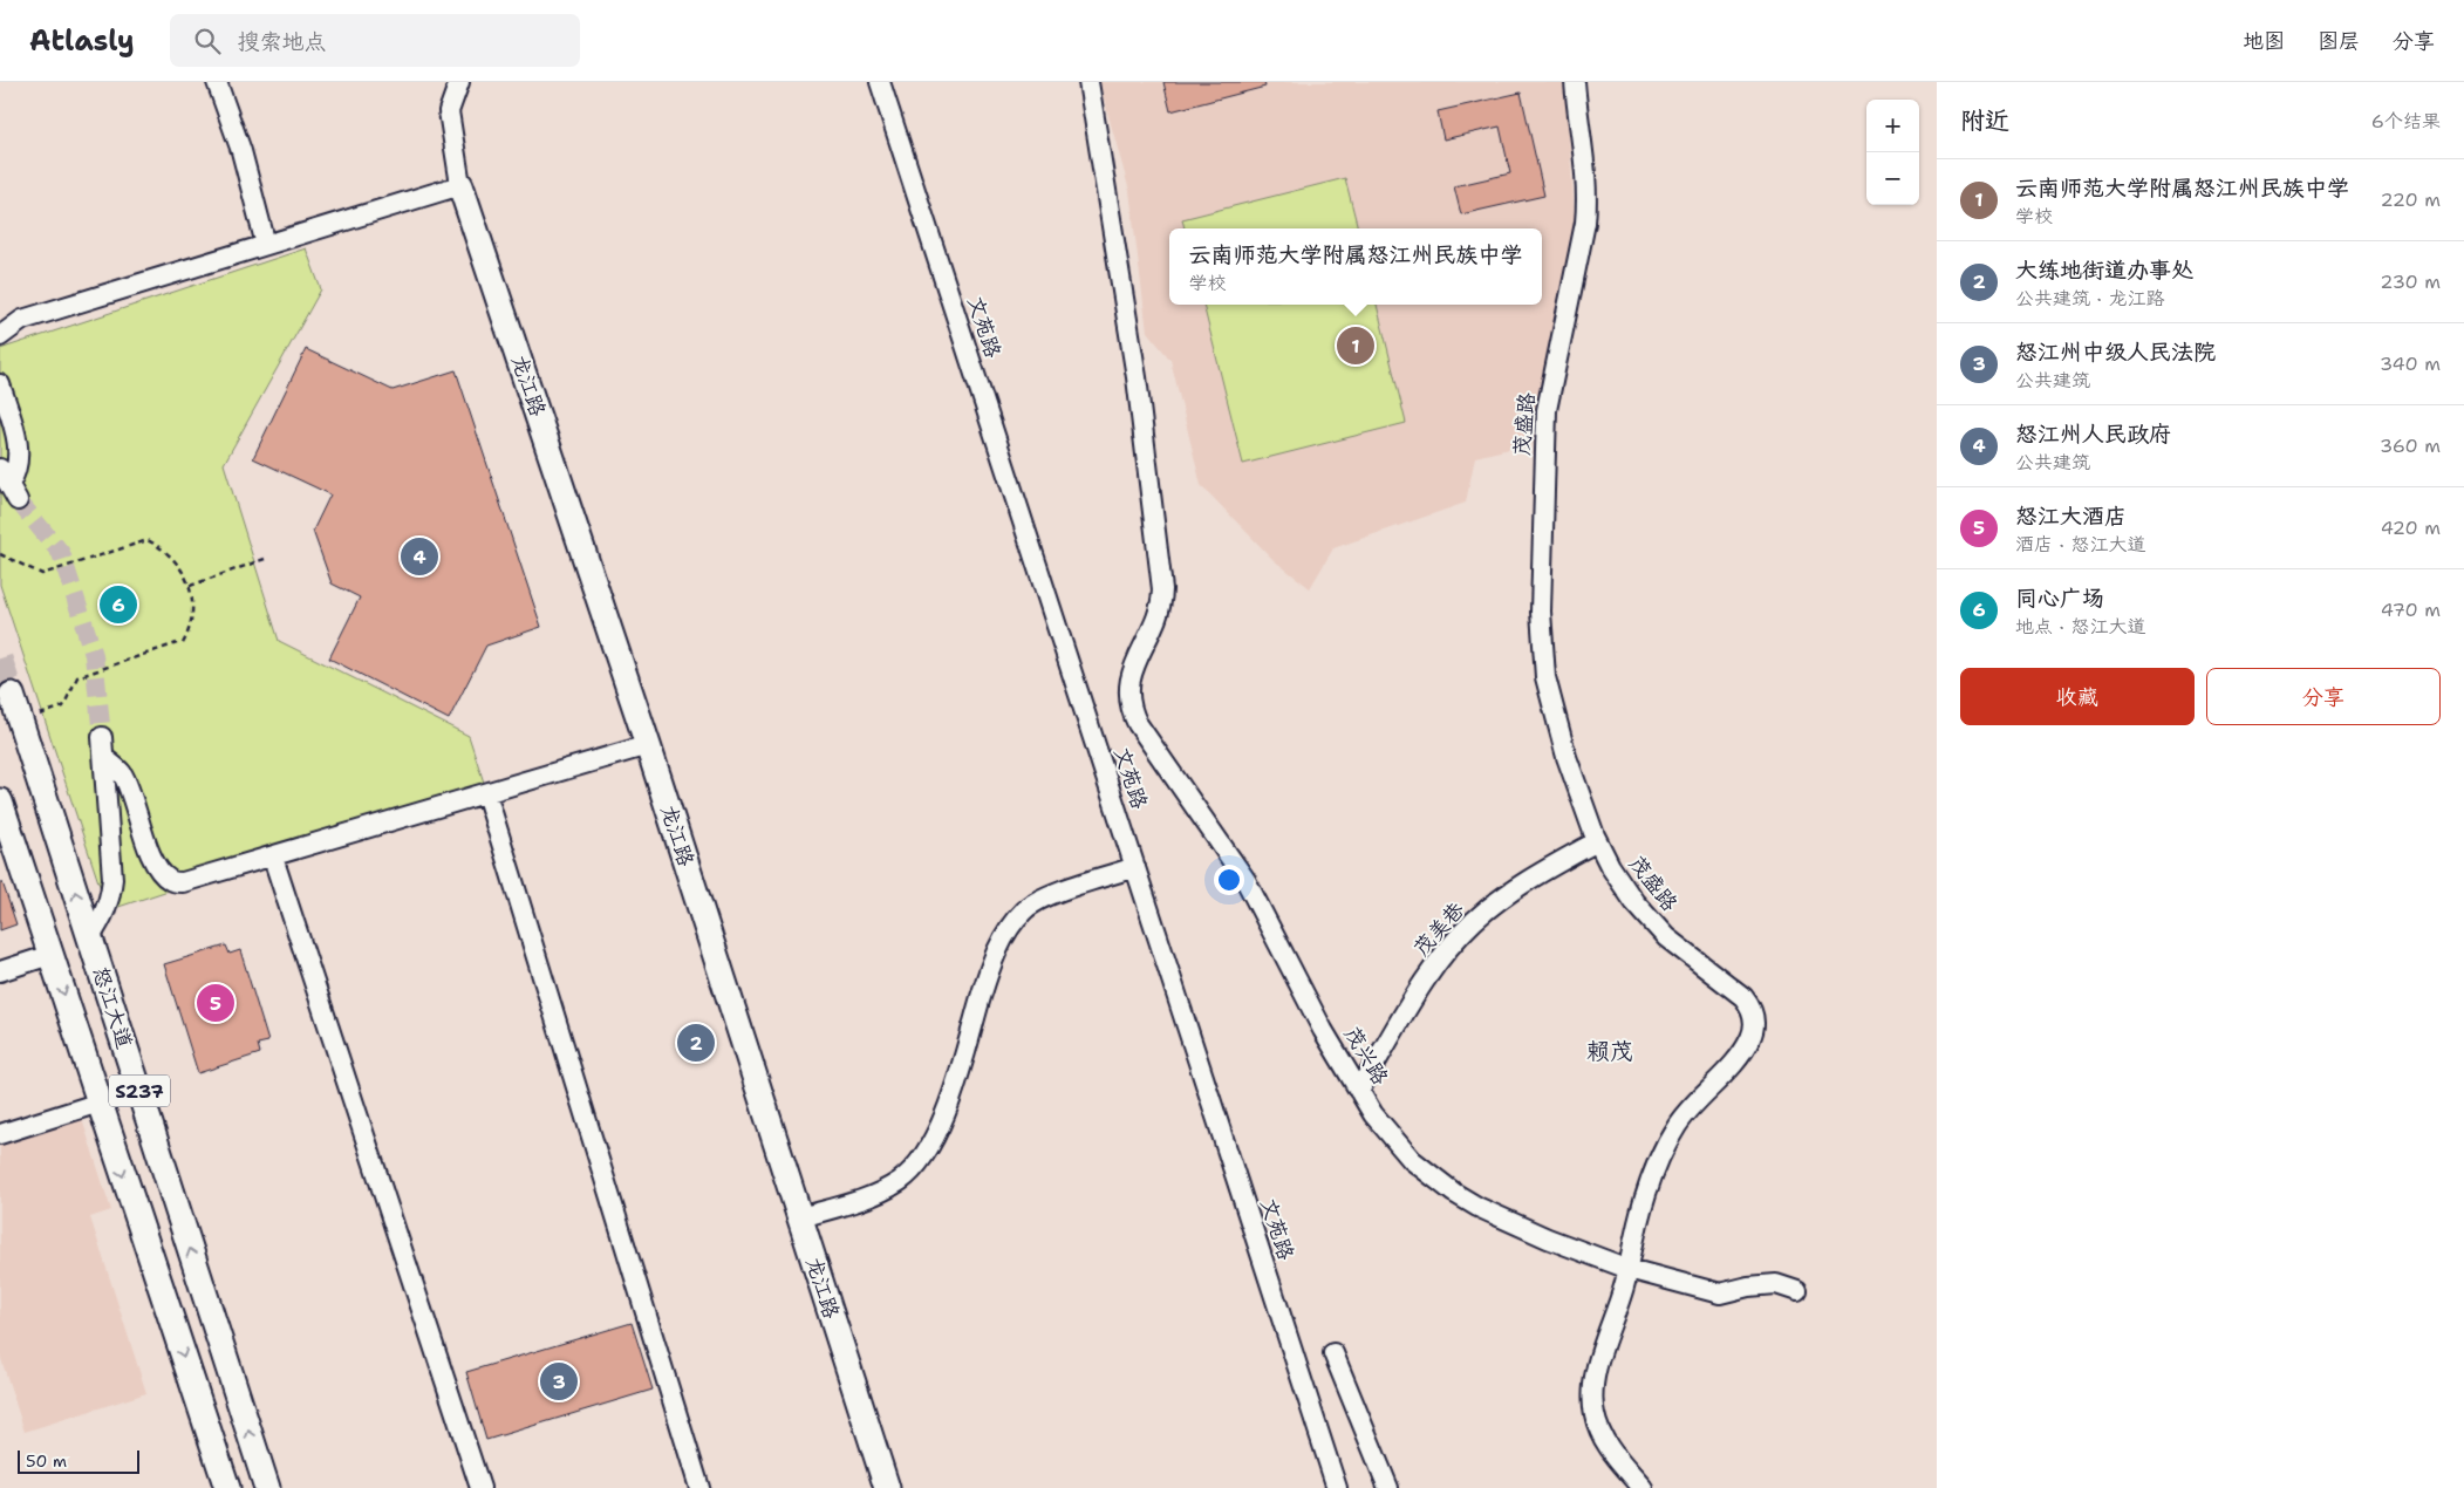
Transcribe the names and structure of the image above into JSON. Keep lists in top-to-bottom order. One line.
{"streets":{"main road":["龙江路","怒江大道","S237"],"street":["文苑路","茂盛路","茂美巷","茂兴路"]},"crossings":[["茂盛路","茂美巷"],["茂盛路","茂兴路"],["茂美巷","茂兴路"]],"districts":["赖茂"],"scale_bar":"50 m","page":{"header":"Atlasly","search":"搜索地点","nav":["地图","图层","分享"],"heading":["附近","6个结果"],"map_buttons":["+","−"],"list":[{"mark":"1","name":"云南师范大学附属怒江州民族中学","note":"学校","value":"220 m"},{"mark":"2","name":"大练地街道办事处","note":"公共建筑 · 龙江路","value":"230 m"},{"mark":"3","name":"怒江州中级人民法院","note":"公共建筑","value":"340 m"},{"mark":"4","name":"怒江州人民政府","note":"公共建筑","value":"360 m"},{"mark":"5","name":"怒江大酒店","note":"酒店 · 怒江大道","value":"420 m"},{"mark":"6","name":"同心广场","note":"地点 · 怒江大道","value":"470 m"}],"popup":["云南师范大学附属怒江州民族中学","学校"],"pins":["1","4","6","5","2","3"],"buttons":["收藏","分享"],"scale":"50 m"}}
